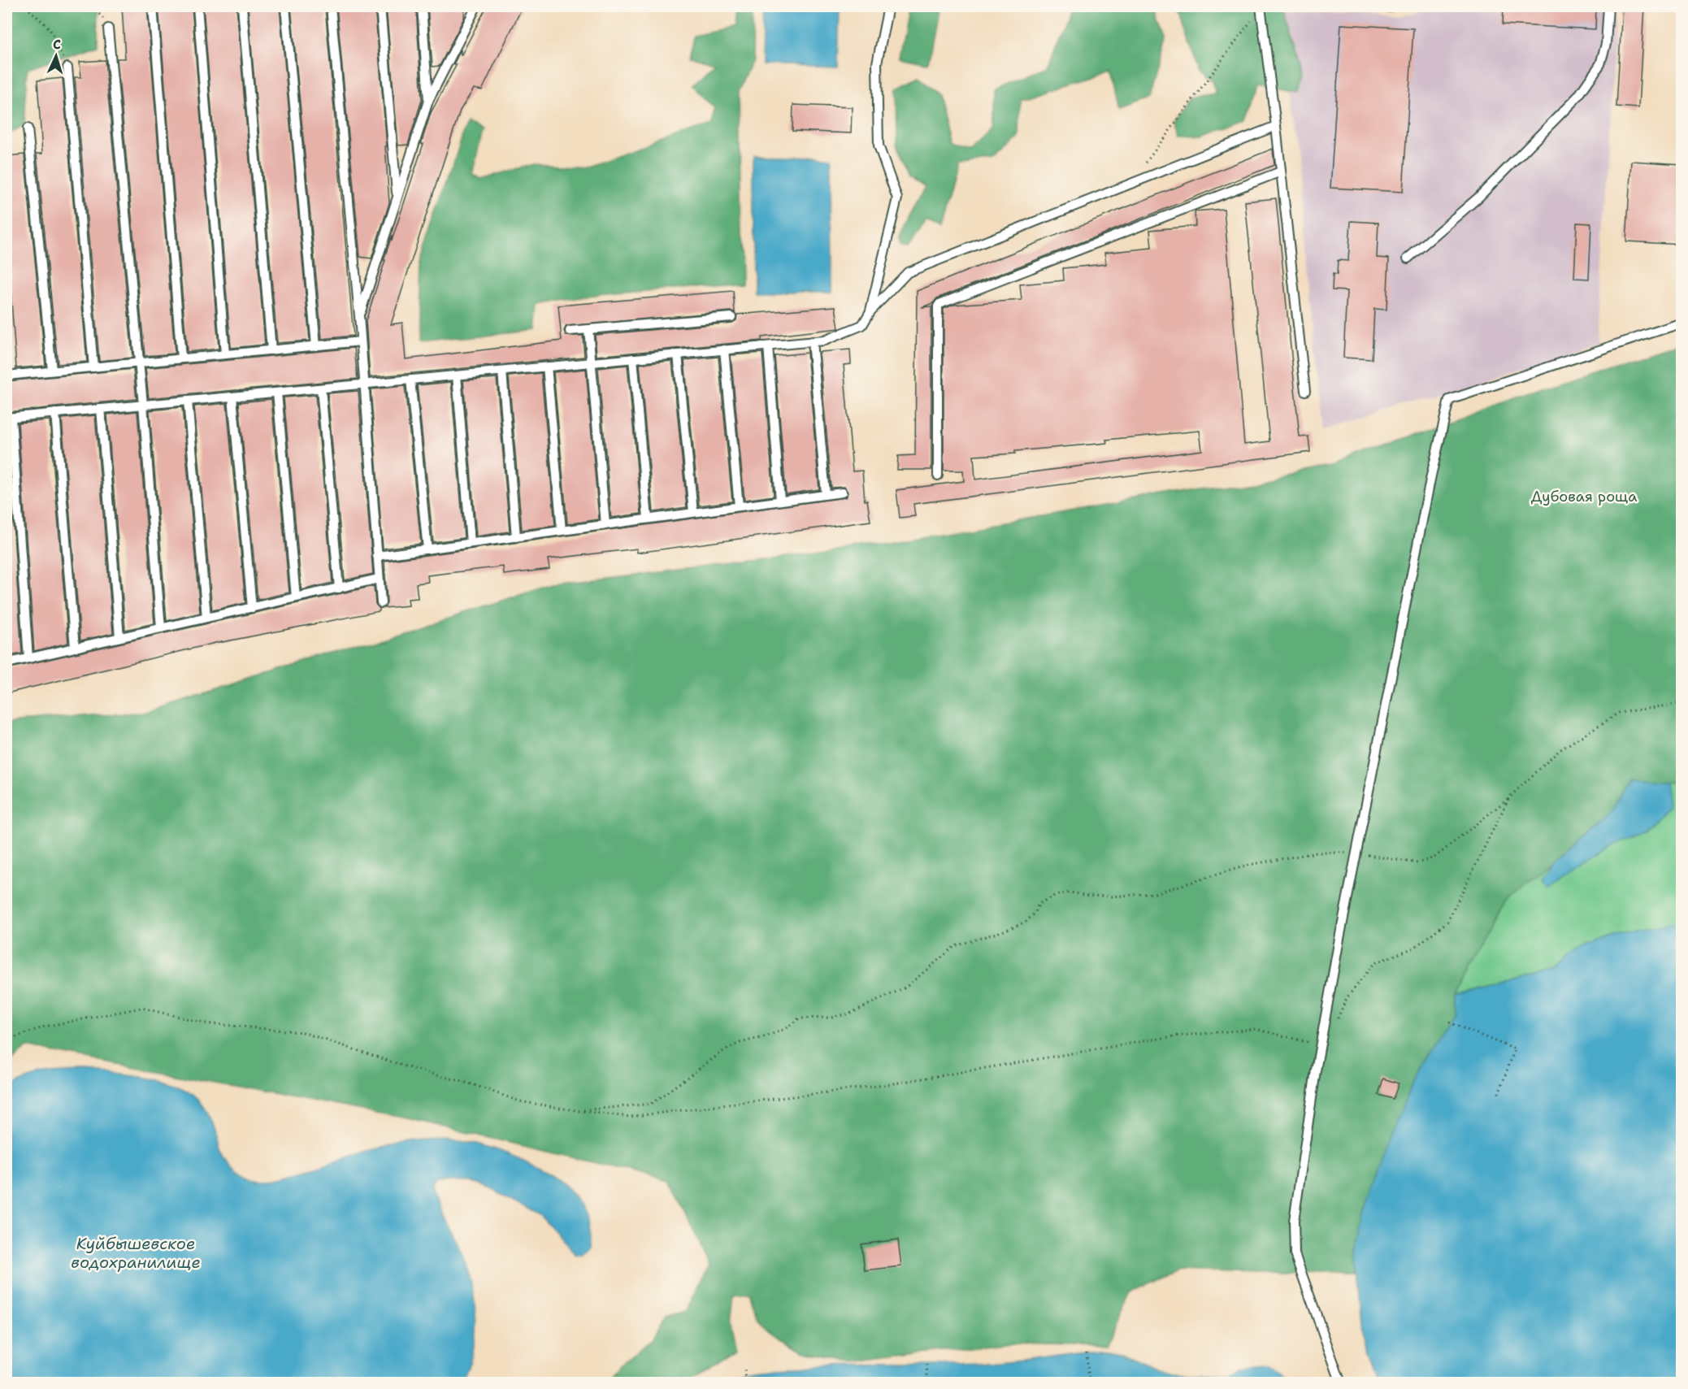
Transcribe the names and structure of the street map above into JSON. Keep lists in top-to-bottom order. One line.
{"water":["Куйбышевское водохранилище"],"parks":["Дубовая роща"],"north":"top"}
